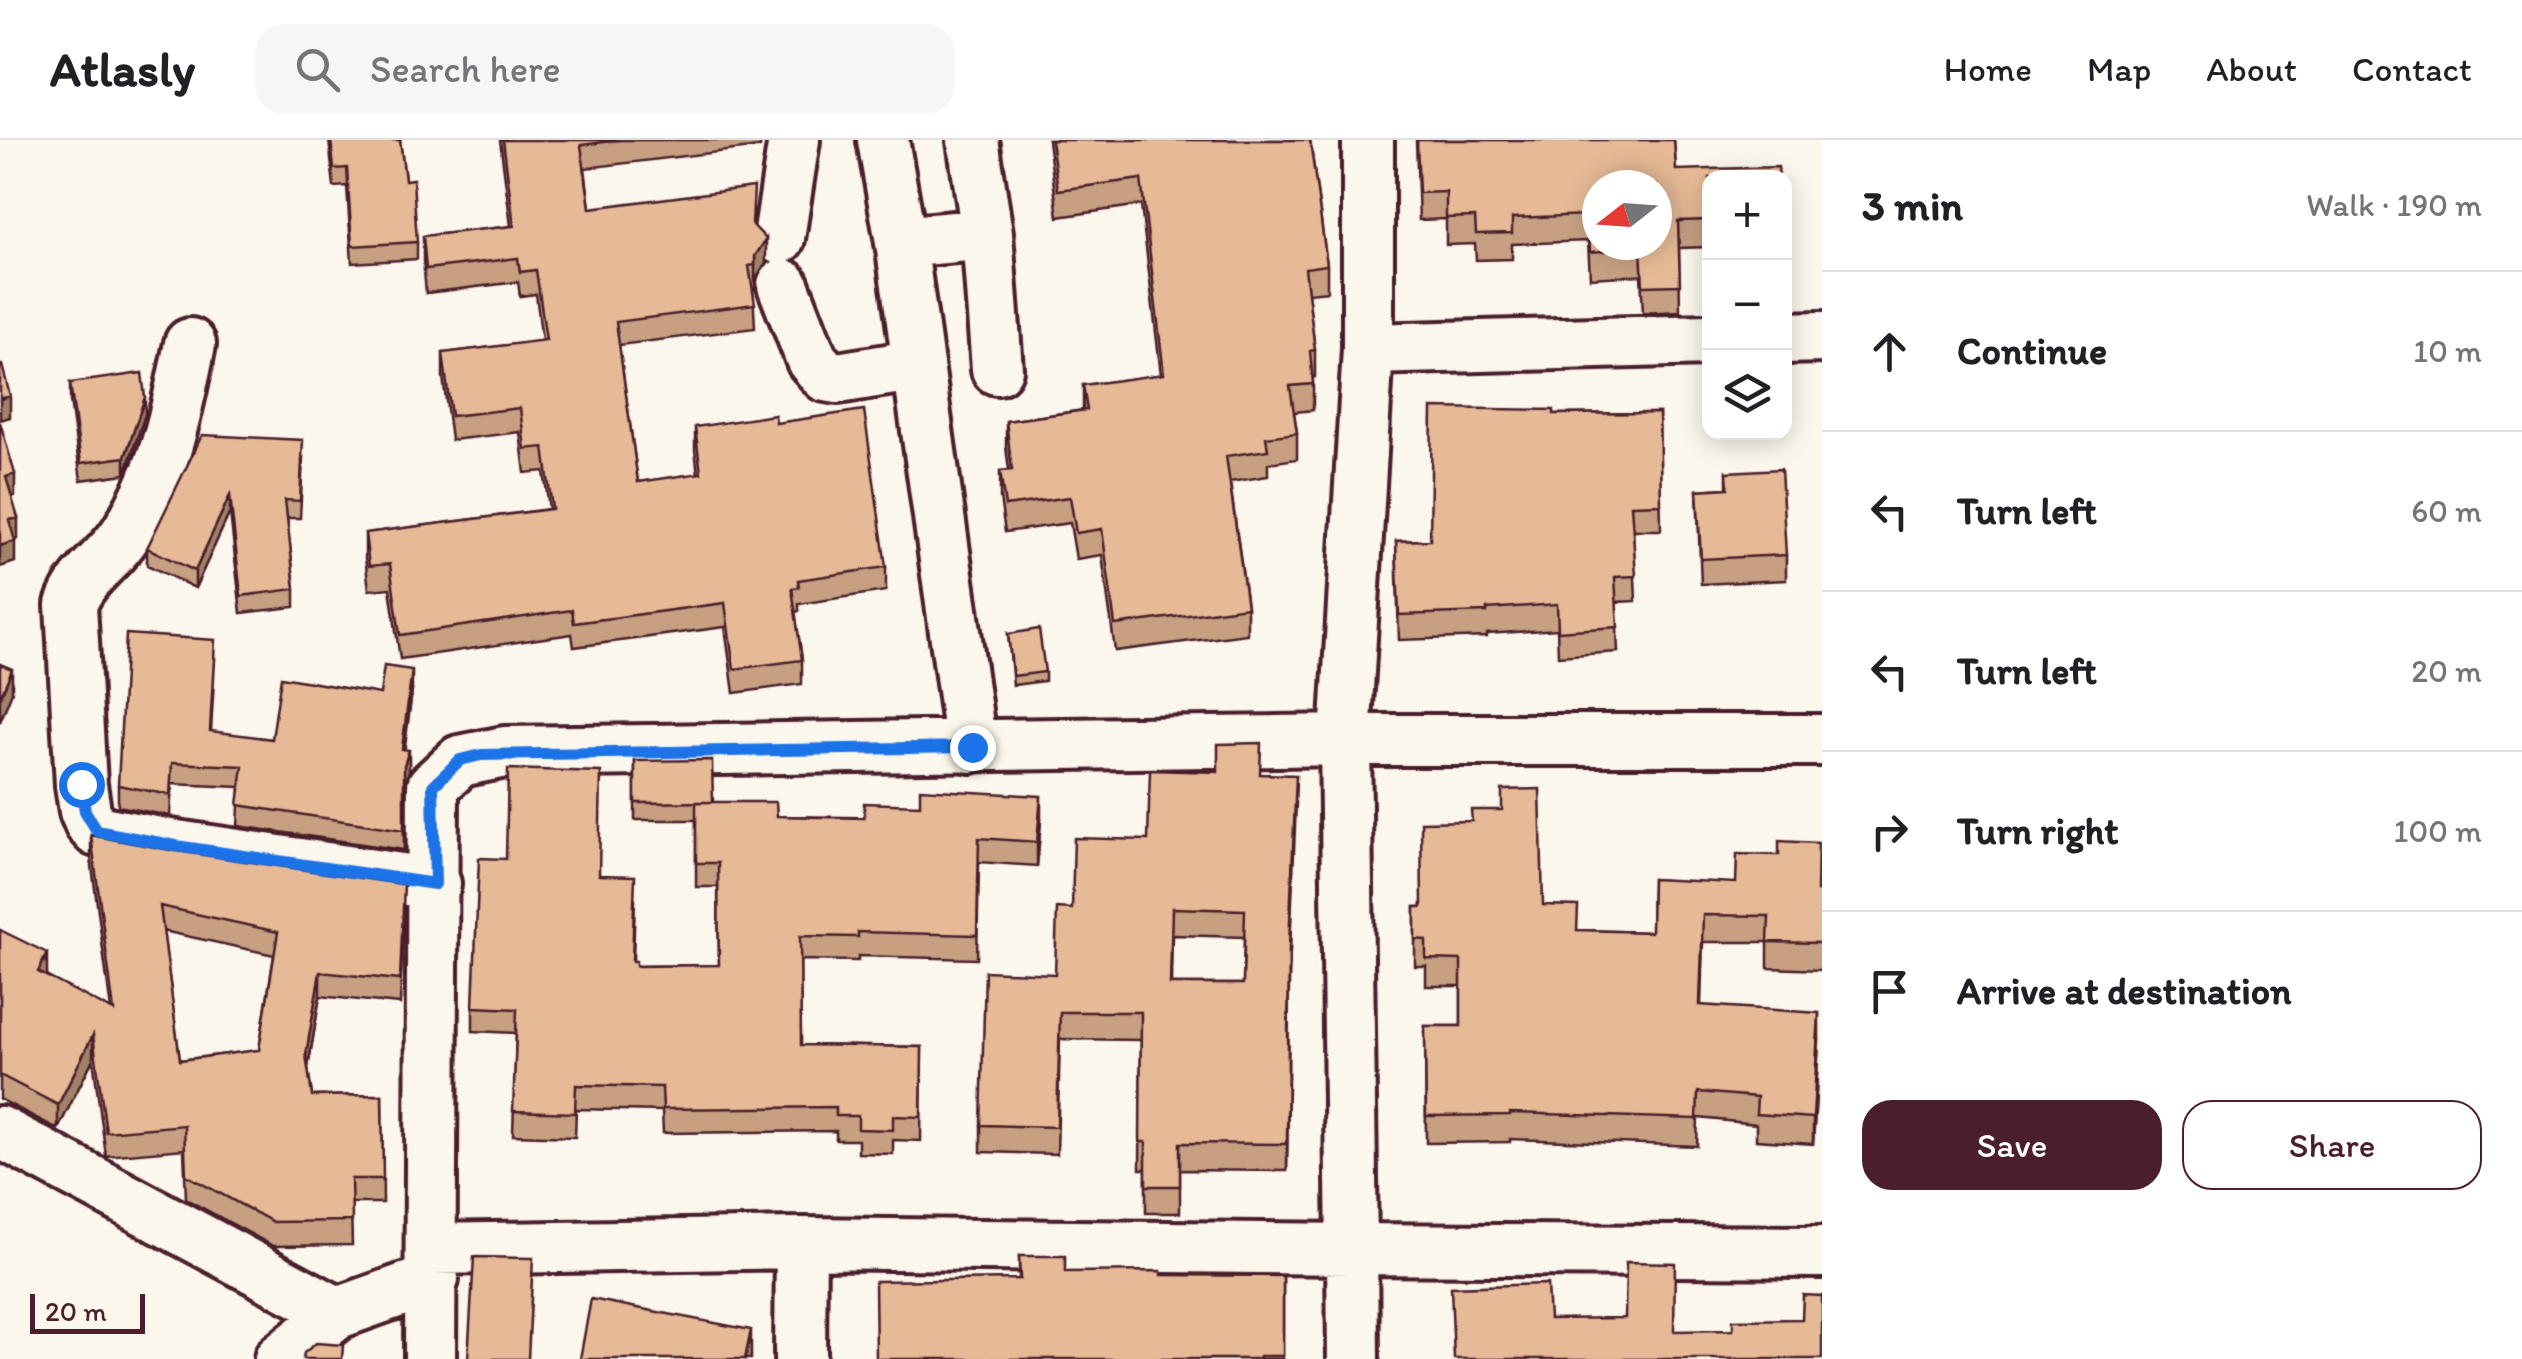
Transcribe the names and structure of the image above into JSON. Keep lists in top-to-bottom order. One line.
{"scale_bar":"20 m","north":"left","page":{"header":"Atlasly","search":"Search here","nav":["Home","Map","About","Contact"],"heading":["3 min","Walk · 190 m"],"map_buttons":["+","−"],"list":[["Continue","10 m"],["Turn left","60 m"],["Turn left","20 m"],["Turn right","100 m"],"Arrive at destination"],"buttons":["Save","Share"],"scale":"20 m"}}
